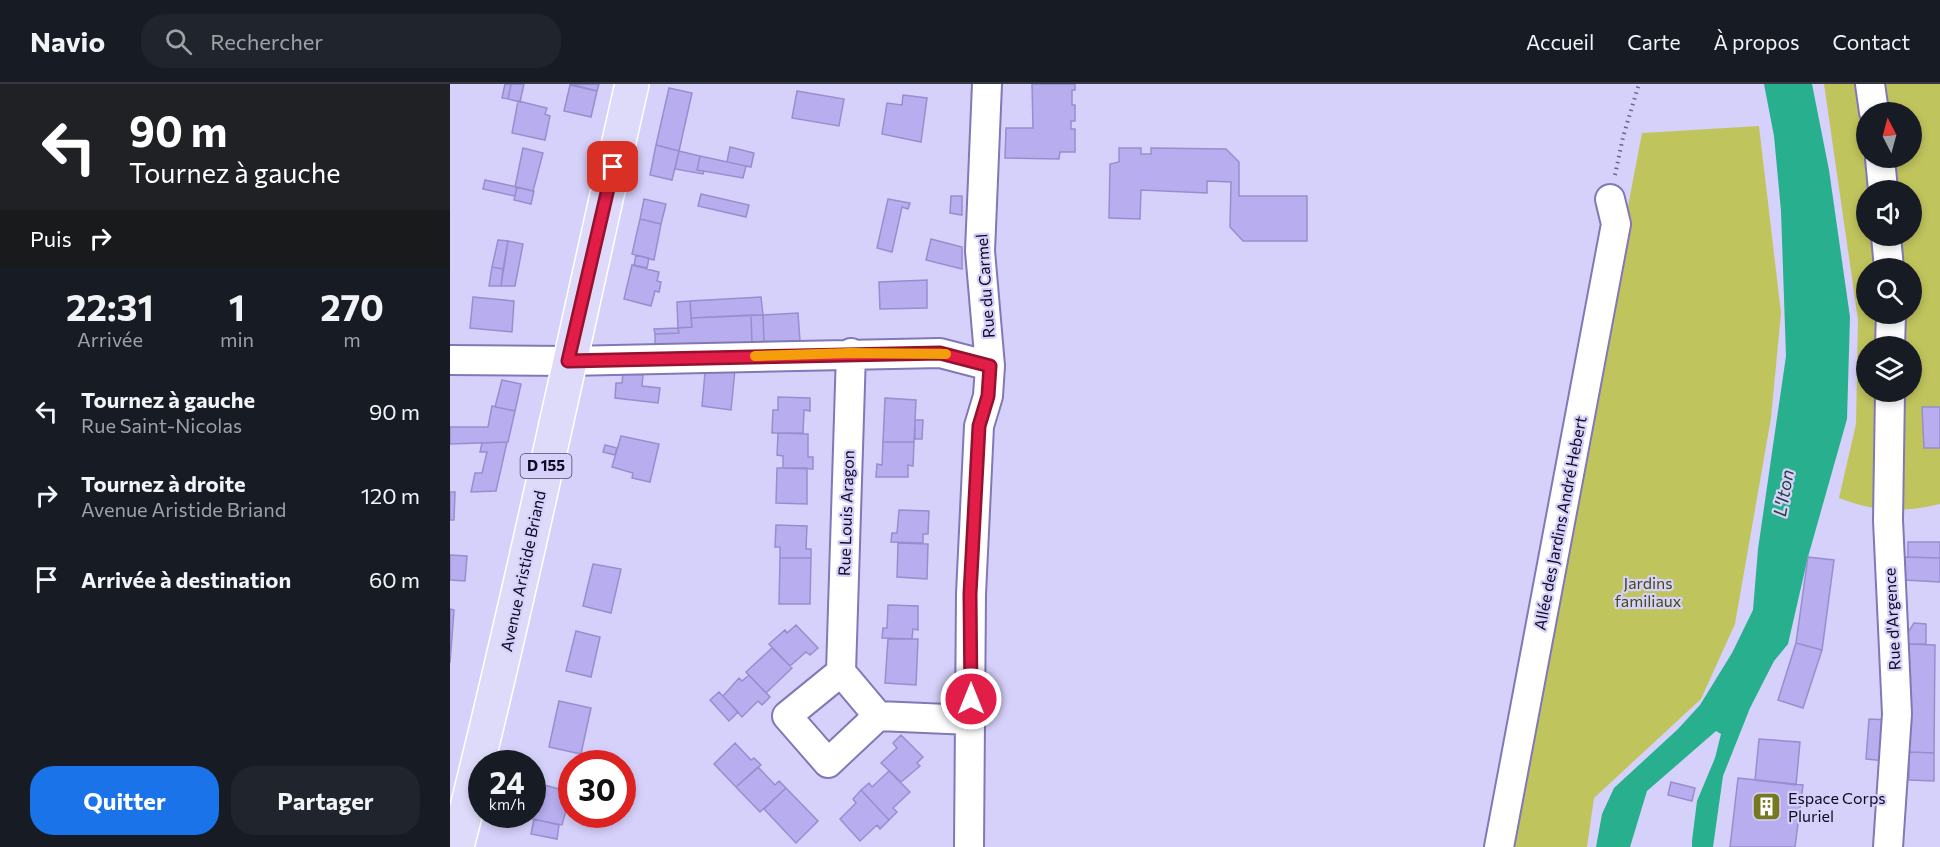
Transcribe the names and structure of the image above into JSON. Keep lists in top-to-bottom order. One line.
{"streets":{"main road":["D 155","Avenue Aristide Briand"],"street":["Rue du Carmel","Rue Louis Aragon","Allée des Jardins André Hebert","Rue d'Argence"]},"water":["L'Iton"],"parks":["Jardins familiaux"],"places":{"building":["Espace Corps Pluriel"]},"north":"top","page":{"header":"Navio","search":"Rechercher","nav":["Accueil","Carte","À propos","Contact"],"turn":["90 m","Tournez à gauche"],"then":"Puis","eta":["22:31","Arrivée","1","min","270","m"],"list":[{"name":"Tournez à gauche","note":"Rue Saint-Nicolas","value":"90 m"},{"name":"Tournez à droite","note":"Avenue Aristide Briand","value":"120 m"},{"name":"Arrivée à destination","value":"60 m"}],"speed":"24 km/h","limit":"30","buttons":["Quitter","Partager"]}}
